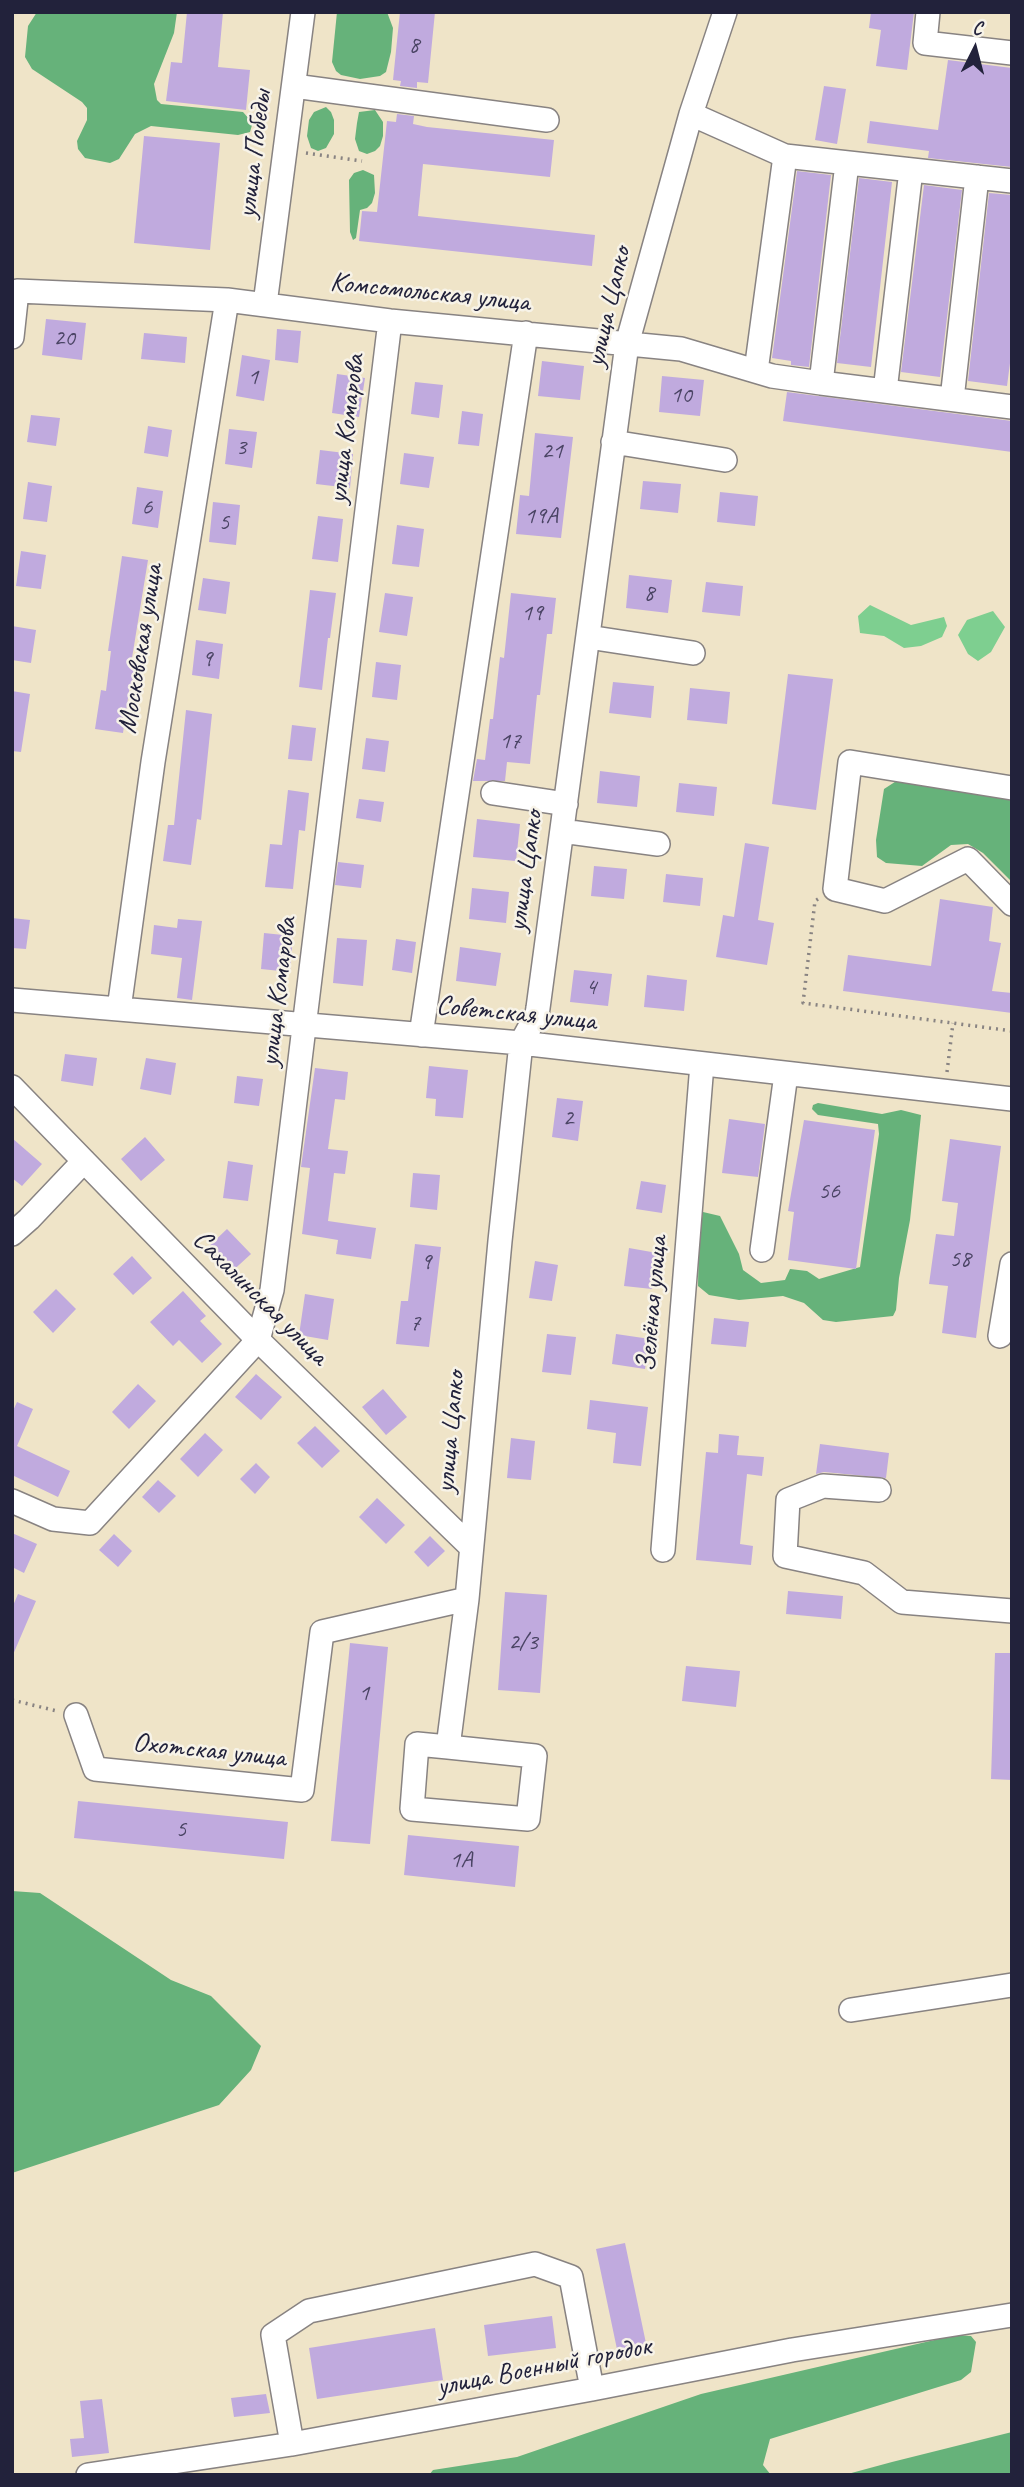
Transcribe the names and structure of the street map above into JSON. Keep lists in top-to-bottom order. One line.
{"streets":{"street":["улица Победы","Комсомольская улица","улица Цапко","улица Комарова","Московская улица","Советская улица","Сахалинская улица","Зелёная улица","Охотская улица","улица Военный городок"]},"crossings":[["улица Победы","Комсомольская улица"],["Комсомольская улица","улица Цапко"],["Комсомольская улица","улица Комарова"],["Комсомольская улица","Московская улица"],["улица Цапко","Советская улица"],["улица Цапко","Сахалинская улица"],["улица Цапко","Охотская улица"],["улица Комарова","Советская улица"],["улица Комарова","Сахалинская улица"],["Московская улица","Советская улица"],["Советская улица","Зелёная улица"]],"house_numbers":["8","20","1","10","3","21","6","19А","5","8","19","9","17","4","2","56","58","9","7","2/3","1","5","1А"],"north":"top"}
